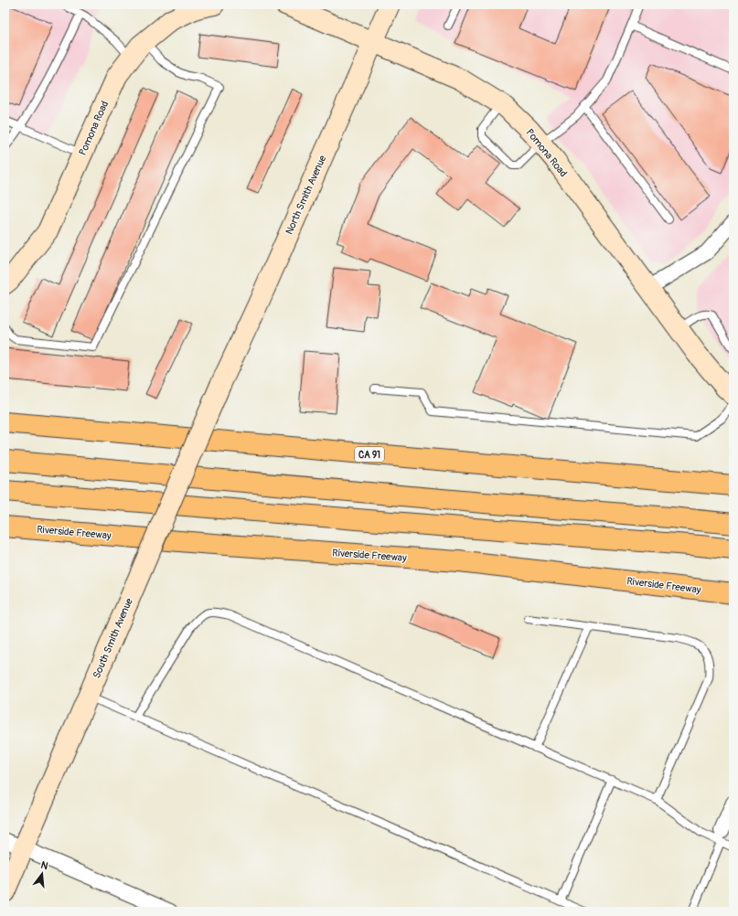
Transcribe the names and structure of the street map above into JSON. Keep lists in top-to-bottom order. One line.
{"streets":{"highway":["CA 91","Riverside Freeway"],"main road":["Pomona Road","North Smith Avenue","South Smith Avenue"]},"crossings":[["Pomona Road","North Smith Avenue"],["North Smith Avenue","South Smith Avenue"]],"north":"top"}
